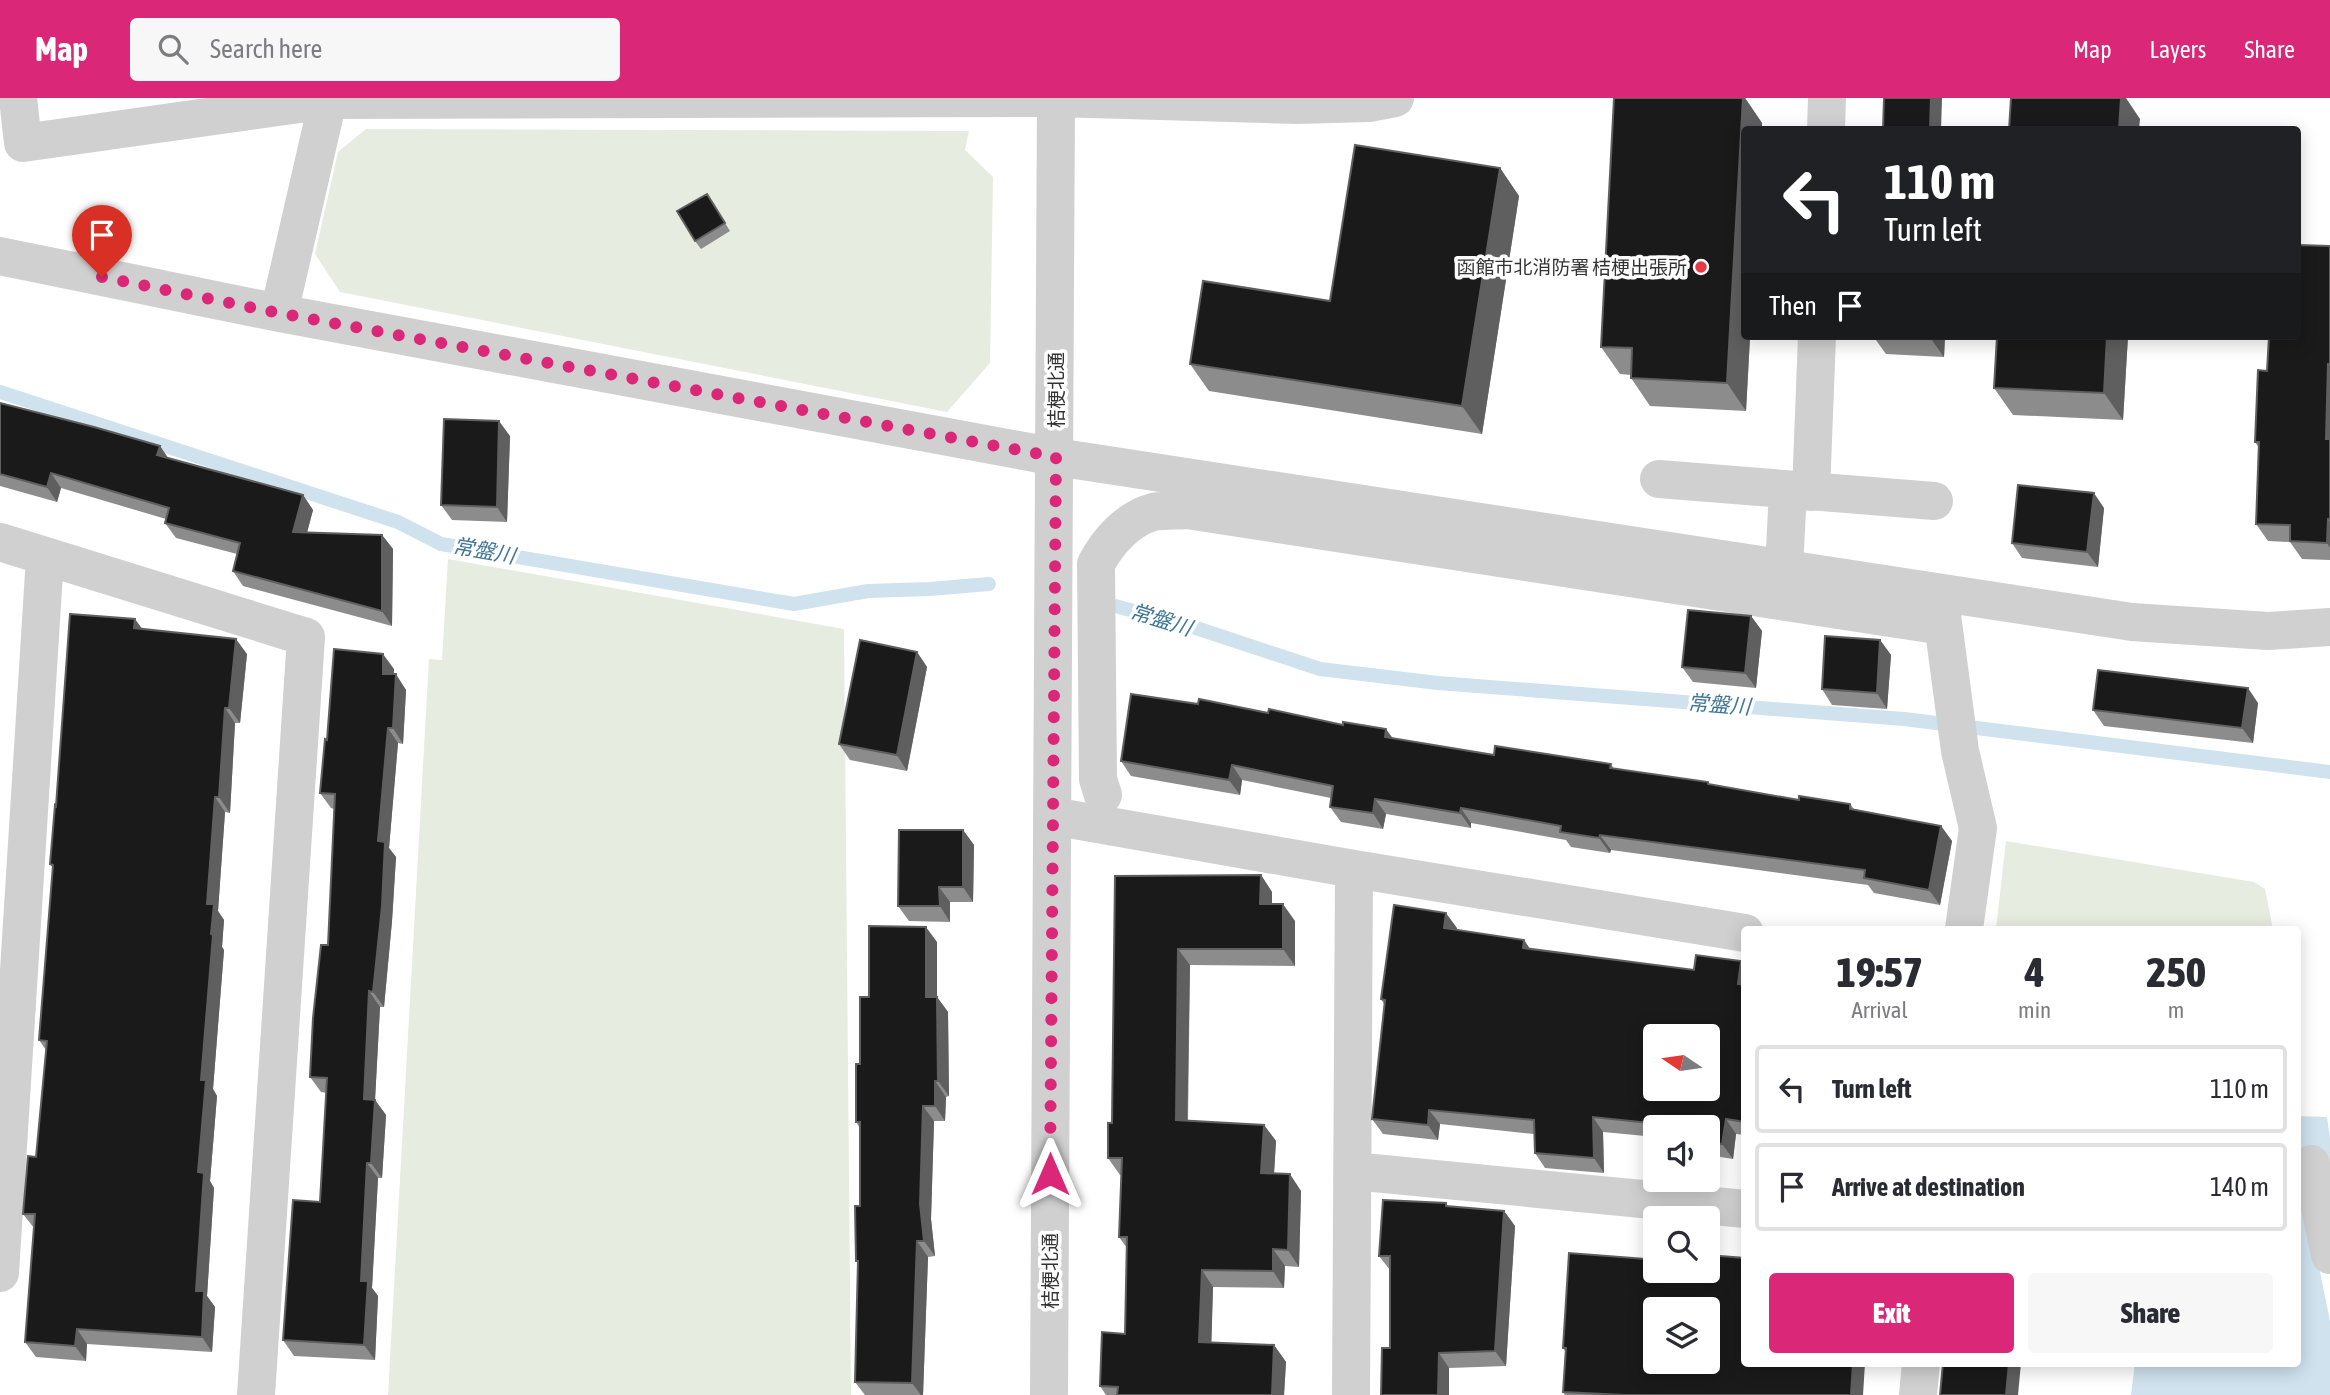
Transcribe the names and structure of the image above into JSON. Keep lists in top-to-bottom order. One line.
{"streets":{"street":["桔梗北通"]},"water":["常盤川"],"places":["函館市北消防署 桔梗出張所"],"north":"left","page":{"header":"Map","search":"Search here","nav":["Map","Layers","Share"],"turn":["110 m","Turn left"],"then":"Then","eta":["19:57","Arrival","4","min","250","m"],"list":[{"name":"Turn left","value":"110 m"},{"name":"Arrive at destination","value":"140 m"}],"buttons":["Exit","Share"]}}
